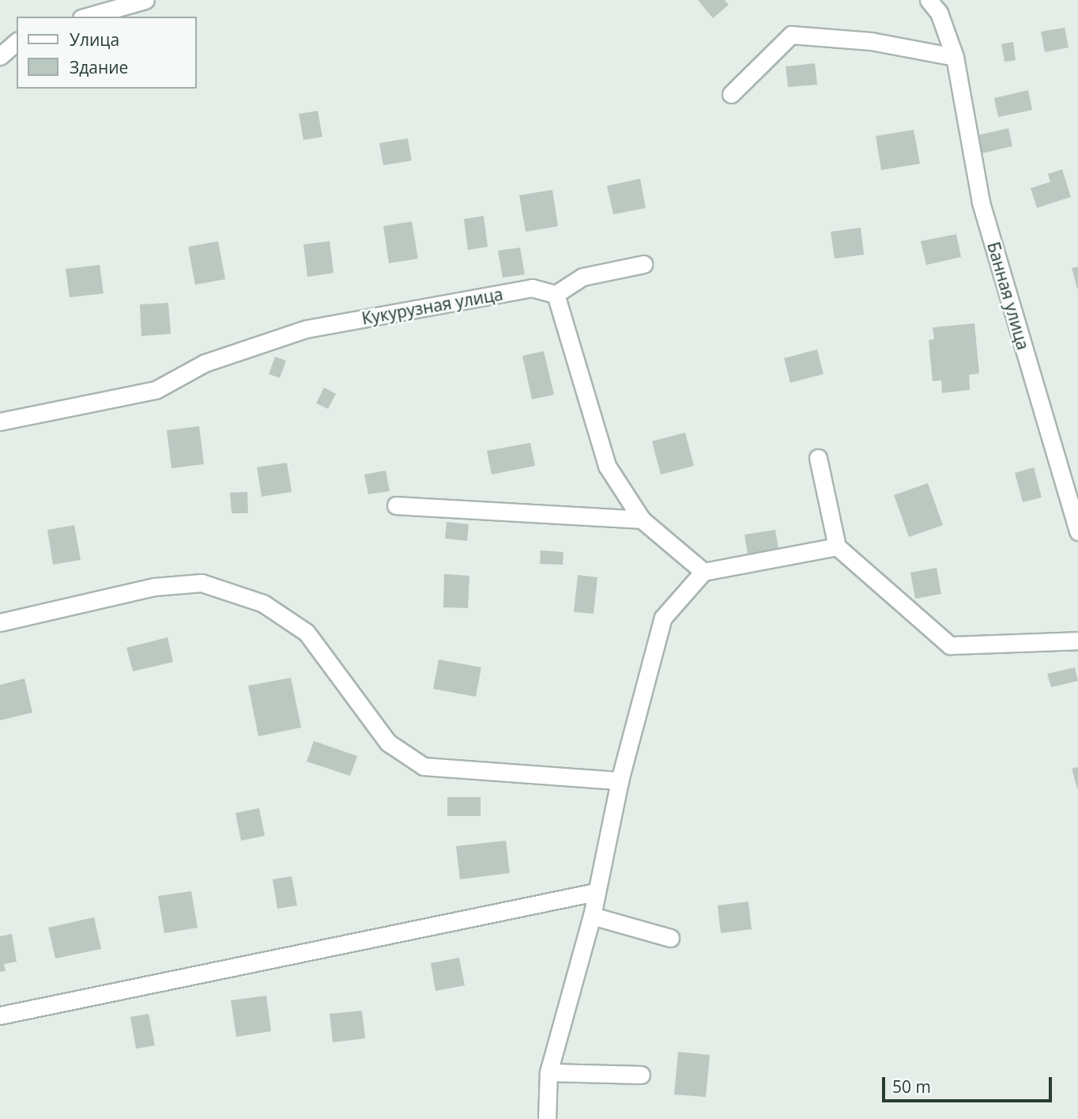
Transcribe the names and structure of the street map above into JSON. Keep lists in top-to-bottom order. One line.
{"streets":{"street":["Банная улица","Кукурузная улица"]},"legend":["Улица","Здание"],"scale_bar":"50 m"}
